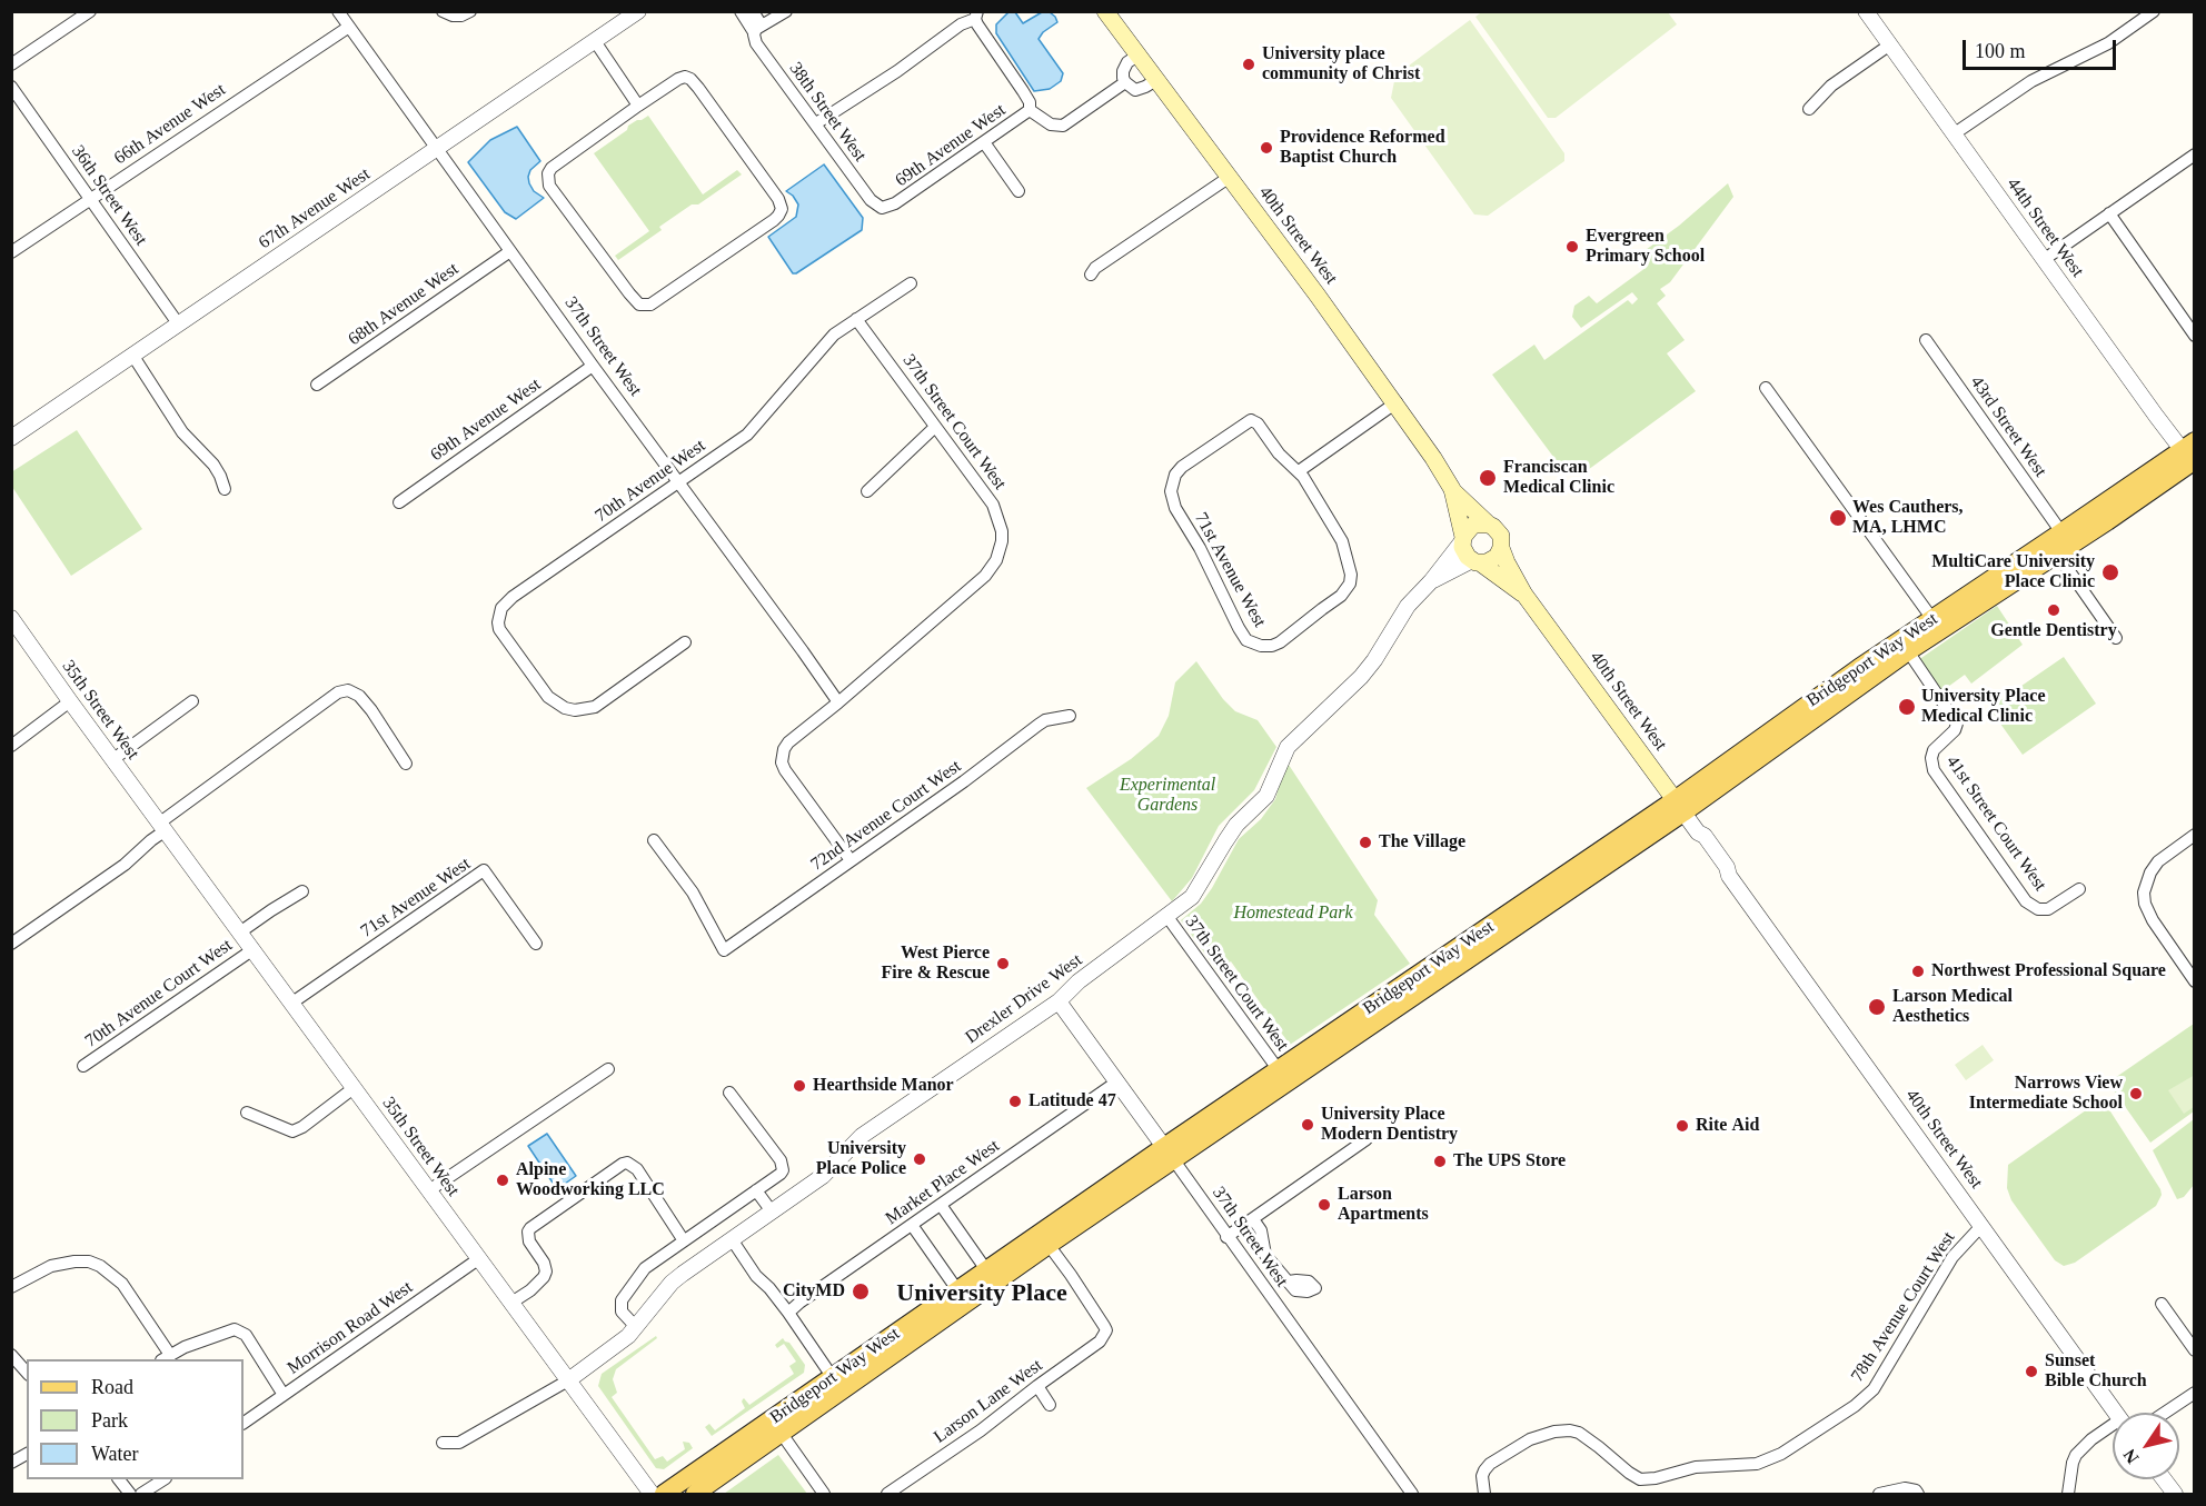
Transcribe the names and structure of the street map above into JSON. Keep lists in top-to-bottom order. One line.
{"streets":{"main road":["40th Street West","Bridgeport Way West"],"street":["38th Street West","66th Avenue West","69th Avenue West","36th Street West","67th Avenue West","44th Street West","68th Avenue West","37th Street West","37th Street Court West","43rd Street West","70th Avenue West","71st Avenue West","35th Street West","72nd Avenue Court West","41st Street Court West","70th Avenue Court West","Drexler Drive West","Market Place West","78th Avenue Court West","Morrison Road West","Larson Lane West"]},"crossings":[["38th Street West","69th Avenue West"],["66th Avenue West","36th Street West"],["66th Avenue West","37th Street West"],["69th Avenue West","37th Street West"],["36th Street West","67th Avenue West"],["67th Avenue West","37th Street West"],["44th Street West","Bridgeport Way West"],["40th Street West","Bridgeport Way West"],["40th Street West","Drexler Drive West"],["40th Street West","78th Avenue Court West"],["68th Avenue West","37th Street West"],["37th Street West","37th Street Court West"],["37th Street West","70th Avenue West"],["37th Street West","Bridgeport Way West"],["37th Street West","Drexler Drive West"],["37th Street West","Market Place West"],["37th Street Court West","70th Avenue West"],["37th Street Court West","Bridgeport Way West"],["37th Street Court West","Drexler Drive West"],["43rd Street West","Bridgeport Way West"],["71st Avenue West","35th Street West"],["Bridgeport Way West","41st Street Court West"],["Bridgeport Way West","Larson Lane West"],["35th Street West","70th Avenue Court West"],["35th Street West","Drexler Drive West"],["35th Street West","Morrison Road West"]],"districts":["University Place"],"parks":["Experimental Gardens","Homestead Park"],"places":["University place community of Christ","Providence Reformed Baptist Church","Evergreen Primary School","Franciscan Medical Clinic","Wes Cauthers, MA, LHMC","MultiCare University Place Clinic","Gentle Dentistry","University Place Medical Clinic","The Village","West Pierce Fire & Rescue","Northwest Professional Square","Larson Medical Aesthetics","Hearthside Manor","Narrows View Intermediate School","Latitude 47","University Place Modern Dentistry","Rite Aid","University Place Police","The UPS Store","Alpine Woodworking LLC","Larson Apartments","CityMD","Sunset Bible Church"],"legend":["Road","Park","Water"],"scale_bar":"100 m","north":"bottom left"}
